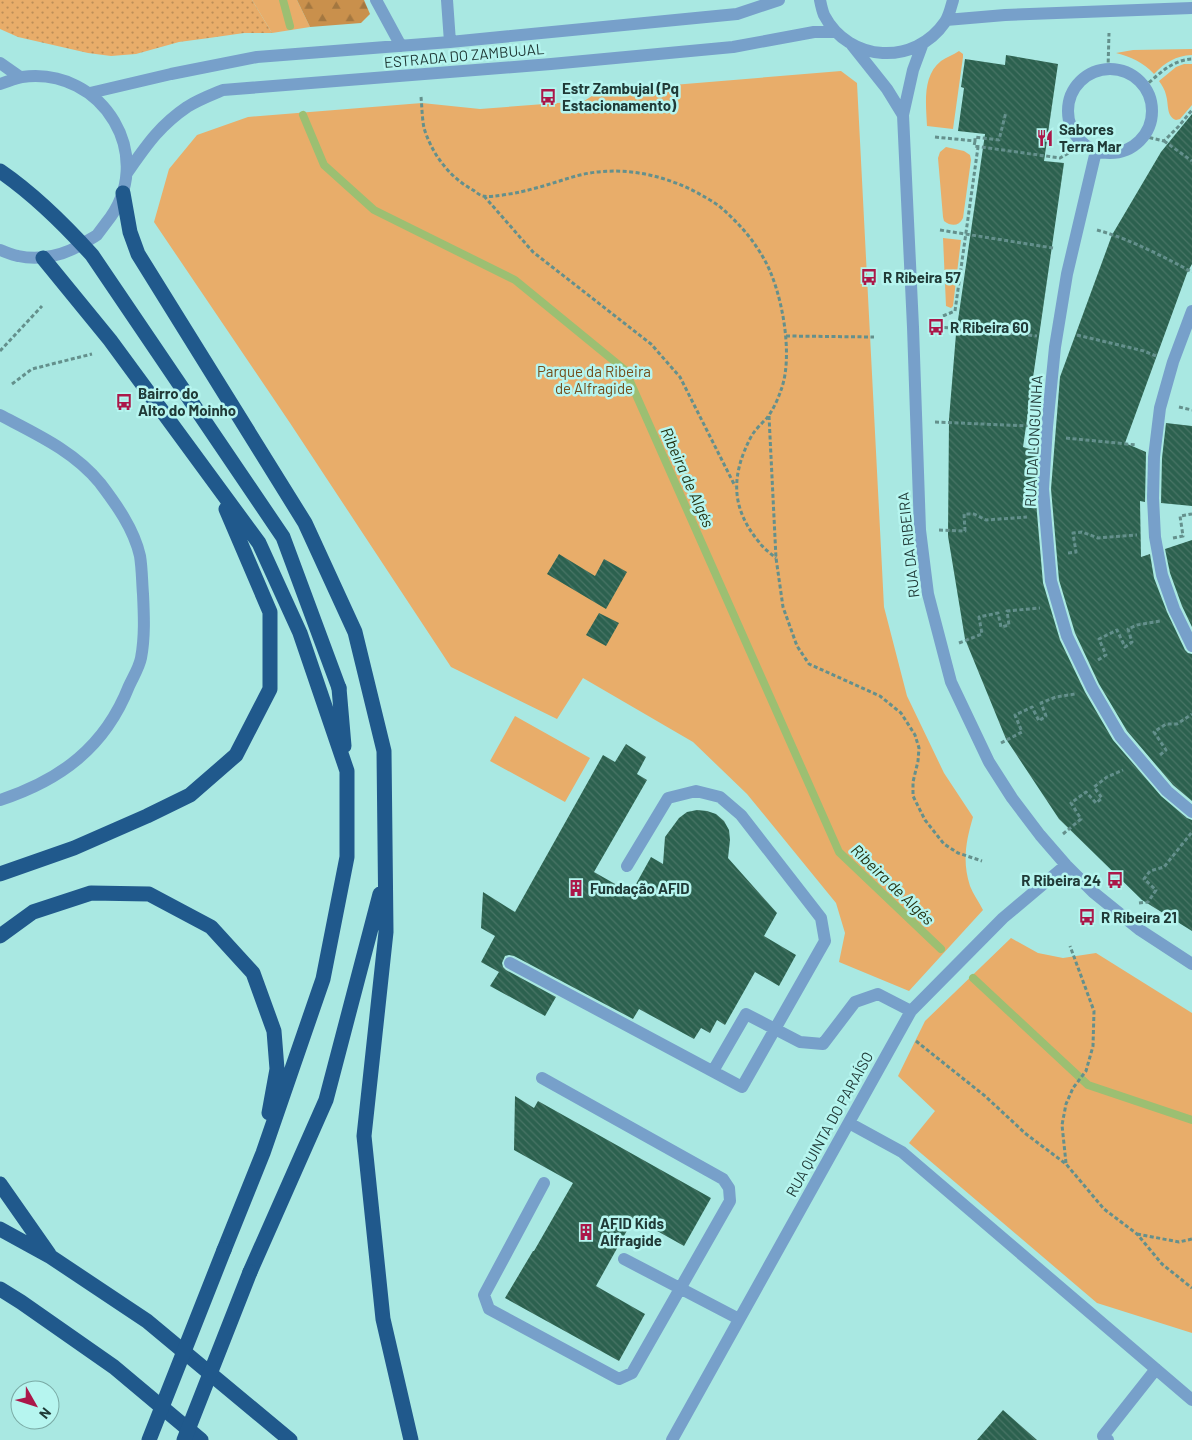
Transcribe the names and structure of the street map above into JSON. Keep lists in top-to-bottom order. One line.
{"streets":{"street":["ESTRADA DO ZAMBUJAL","RUA DA LONGUINHA","RUA DA RIBEIRA","RUA QUINTA DO PARAÍSO"]},"crossings":[["RUA DA RIBEIRA","RUA QUINTA DO PARAÍSO"]],"water":["Ribeira de Algés"],"parks":["Parque da Ribeira de Alfragide"],"places":{"bus stop":["Estr Zambujal (Pq Estacionamento)","R Ribeira 57","R Ribeira 60","Bairro do Alto do Moinho","R Ribeira 24","R Ribeira 21"],"restaurant":["Sabores Terra Mar"],"building":["Fundação AFID","AFID Kids Alfragide"]},"north":"bottom right"}
